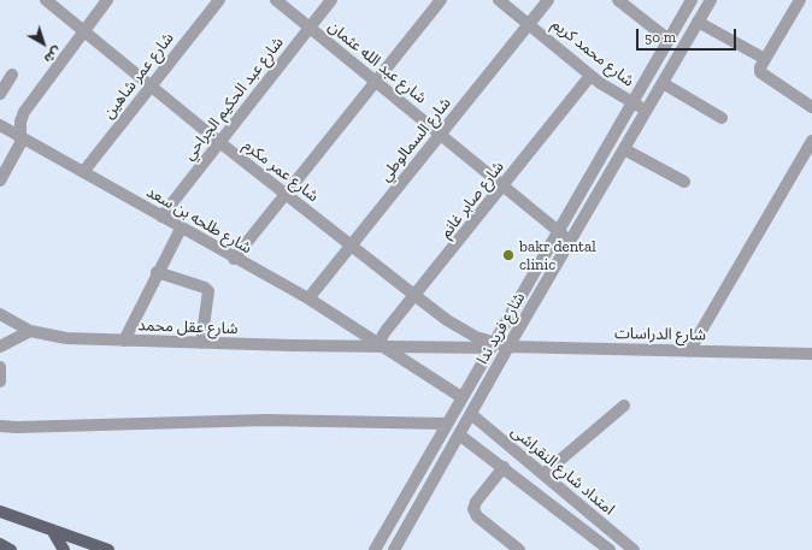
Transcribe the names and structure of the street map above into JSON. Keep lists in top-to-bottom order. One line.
{"streets":{"street":["شارع محمد كريم","شارع عبد الله عثمان","شارع عمر شاهين","شارع عبد الحكيم الجراحي","شارع السمالوطي","شارع عمر مكرم","شارع صابر غانم","شارع طلحه بن سعد","شارع عقل محمد","شارع فريد ندا","شارع الدراسات","امتداد شارع النقراشى"]},"crossings":[["شارع محمد كريم","شارع السمالوطي"],["شارع محمد كريم","شارع صابر غانم"],["شارع محمد كريم","شارع فريد ندا"],["شارع عبد الله عثمان","شارع عبد الحكيم الجراحي"],["شارع عبد الله عثمان","شارع السمالوطي"],["شارع عبد الله عثمان","شارع صابر غانم"],["شارع عبد الله عثمان","شارع فريد ندا"],["شارع عمر شاهين","شارع عمر مكرم"],["شارع عمر شاهين","شارع طلحه بن سعد"],["شارع عبد الحكيم الجراحي","شارع عمر مكرم"],["شارع عبد الحكيم الجراحي","شارع طلحه بن سعد"],["شارع السمالوطي","شارع عمر مكرم"],["شارع السمالوطي","شارع طلحه بن سعد"],["شارع عمر مكرم","شارع صابر غانم"],["شارع عمر مكرم","شارع عقل محمد"],["شارع عمر مكرم","شارع فريد ندا"],["شارع عمر مكرم","شارع الدراسات"],["شارع صابر غانم","شارع طلحه بن سعد"],["شارع صابر غانم","شارع عقل محمد"],["شارع طلحه بن سعد","شارع عقل محمد"],["شارع عقل محمد","شارع فريد ندا"],["شارع فريد ندا","شارع الدراسات"],["شارع فريد ندا","امتداد شارع النقراشى"]],"places":["bakr dental clinic"],"scale_bar":"50 m","north":"bottom right"}
